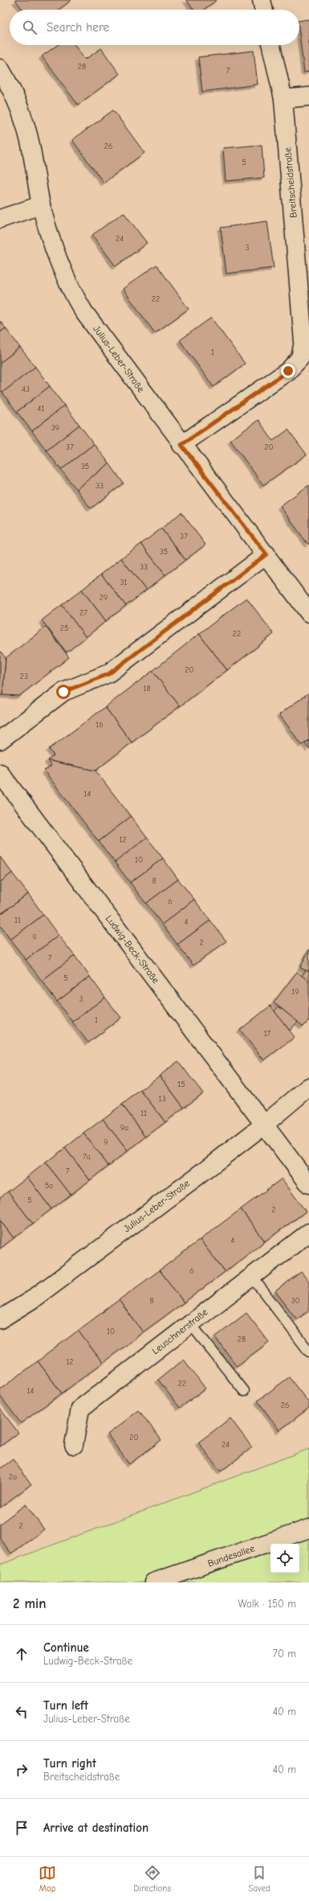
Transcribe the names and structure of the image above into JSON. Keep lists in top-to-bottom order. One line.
{"streets":{"street":["Breitscheidstraße","Julius-Leber-Straße","Ludwig-Beck-Straße","Leuschnerstraße","Bundesallee"]},"crossings":[["Breitscheidstraße","Julius-Leber-Straße"],["Julius-Leber-Straße","Ludwig-Beck-Straße"]],"house_numbers":["28","7","26","5","24","3","22","1","43","41","39","37","20","35","33","37","35","33","31","29","27","25","22","20","23","18","16","14","12","10","8","6","11","4","9","2","7","5","19","3","1","17","15","13","11","9a","9","7a","7","5a","5","2","4","6","8","30","10","28","12","22","14","26","20","24","2a","2"],"page":{"search":"Search here","heading":["2 min","Walk · 150 m"],"list":[["Continue","Ludwig-Beck-Straße","70 m"],["Turn left","Julius-Leber-Straße","40 m"],["Turn right","Breitscheidstraße","40 m"],"Arrive at destination"],"nav":["Map","Directions","Saved"]}}
